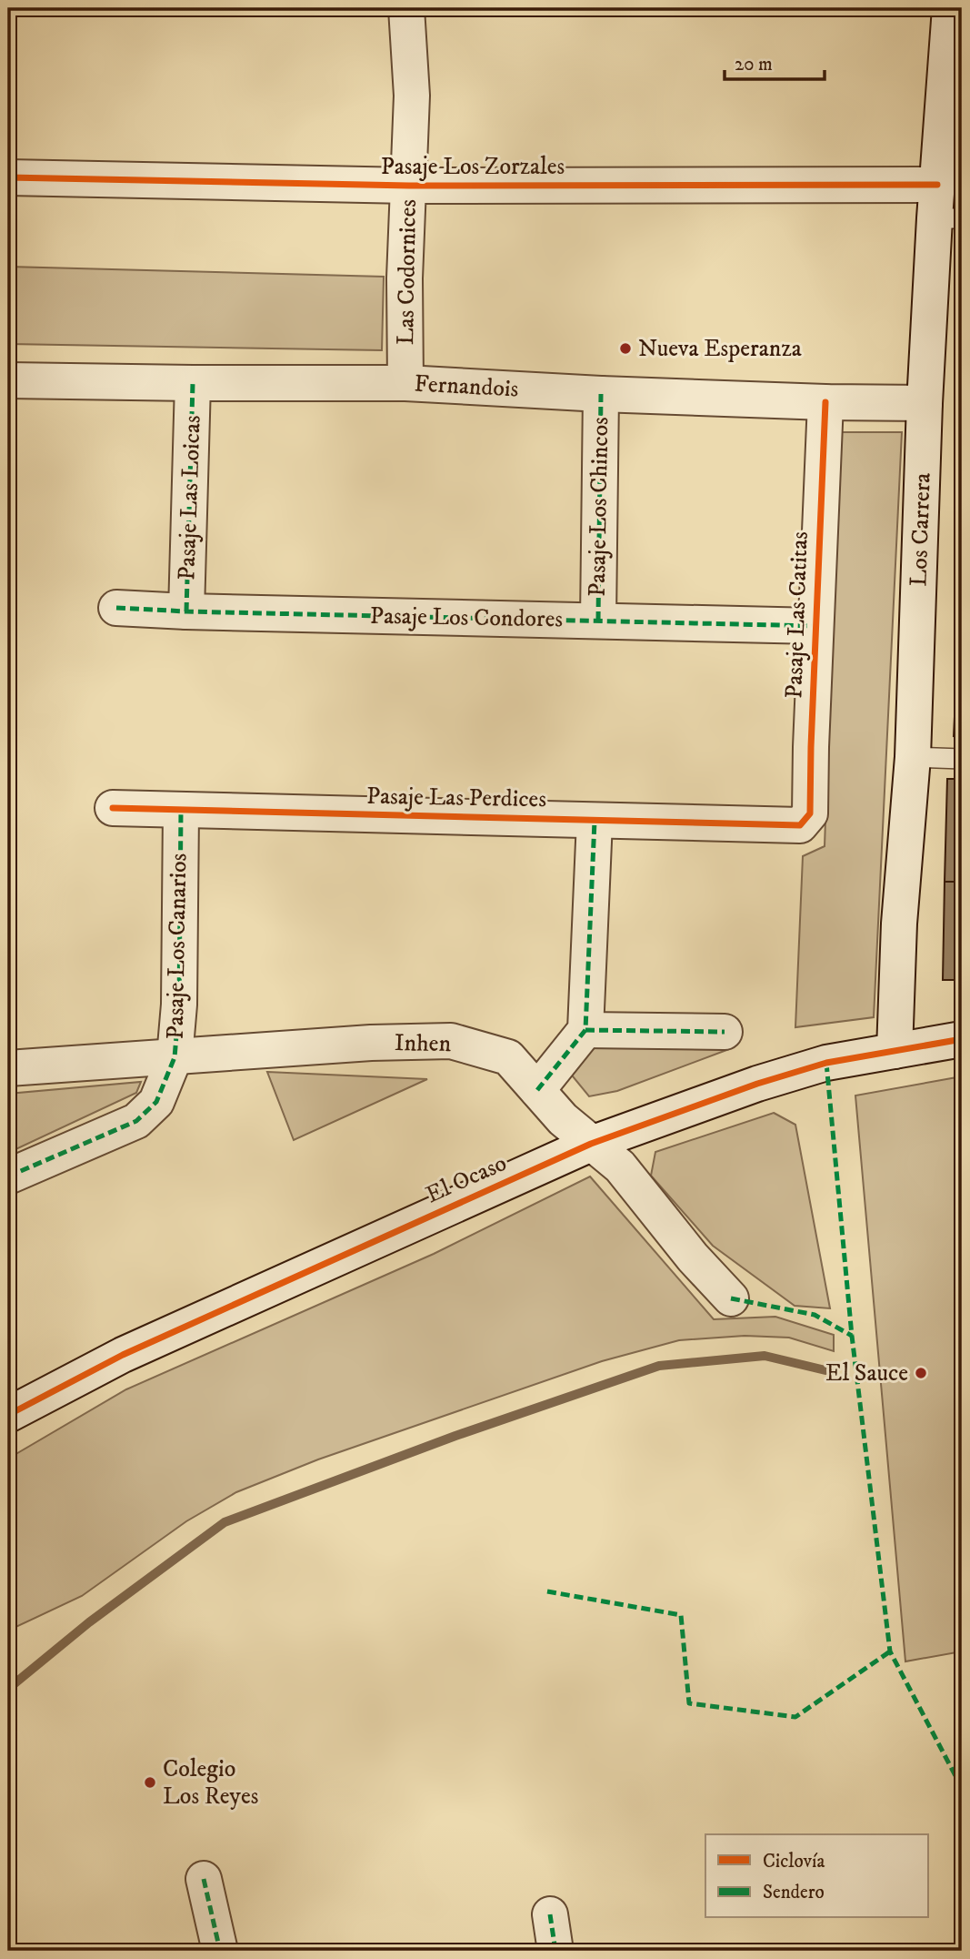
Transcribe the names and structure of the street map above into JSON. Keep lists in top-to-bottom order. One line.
{"streets":{"street":["Pasaje Los Zorzales","Las Codornices","Fernandois","Pasaje Las Loicas","Pasaje Los Chincos","Los Carrera","Pasaje Las Catitas","Pasaje Los Condores","Pasaje Las Perdices","Pasaje Los Canarios","Inhen","El Ocaso"]},"crossings":[["Pasaje Los Zorzales","Las Codornices"],["Pasaje Los Zorzales","Los Carrera"],["Las Codornices","Fernandois"],["Fernandois","Pasaje Las Loicas"],["Fernandois","Pasaje Los Chincos"],["Fernandois","Los Carrera"],["Fernandois","Pasaje Las Catitas"],["Pasaje Las Loicas","Pasaje Los Condores"],["Pasaje Los Chincos","Pasaje Los Condores"],["Los Carrera","El Ocaso"],["Pasaje Las Catitas","Pasaje Los Condores"],["Pasaje Las Catitas","Pasaje Las Perdices"],["Pasaje Las Perdices","Pasaje Los Canarios"],["Pasaje Los Canarios","Inhen"],["Inhen","El Ocaso"]],"places":["Nueva Esperanza","El Sauce","Colegio Los Reyes"],"legend":["Ciclovía","Sendero"],"scale_bar":"20 m"}
